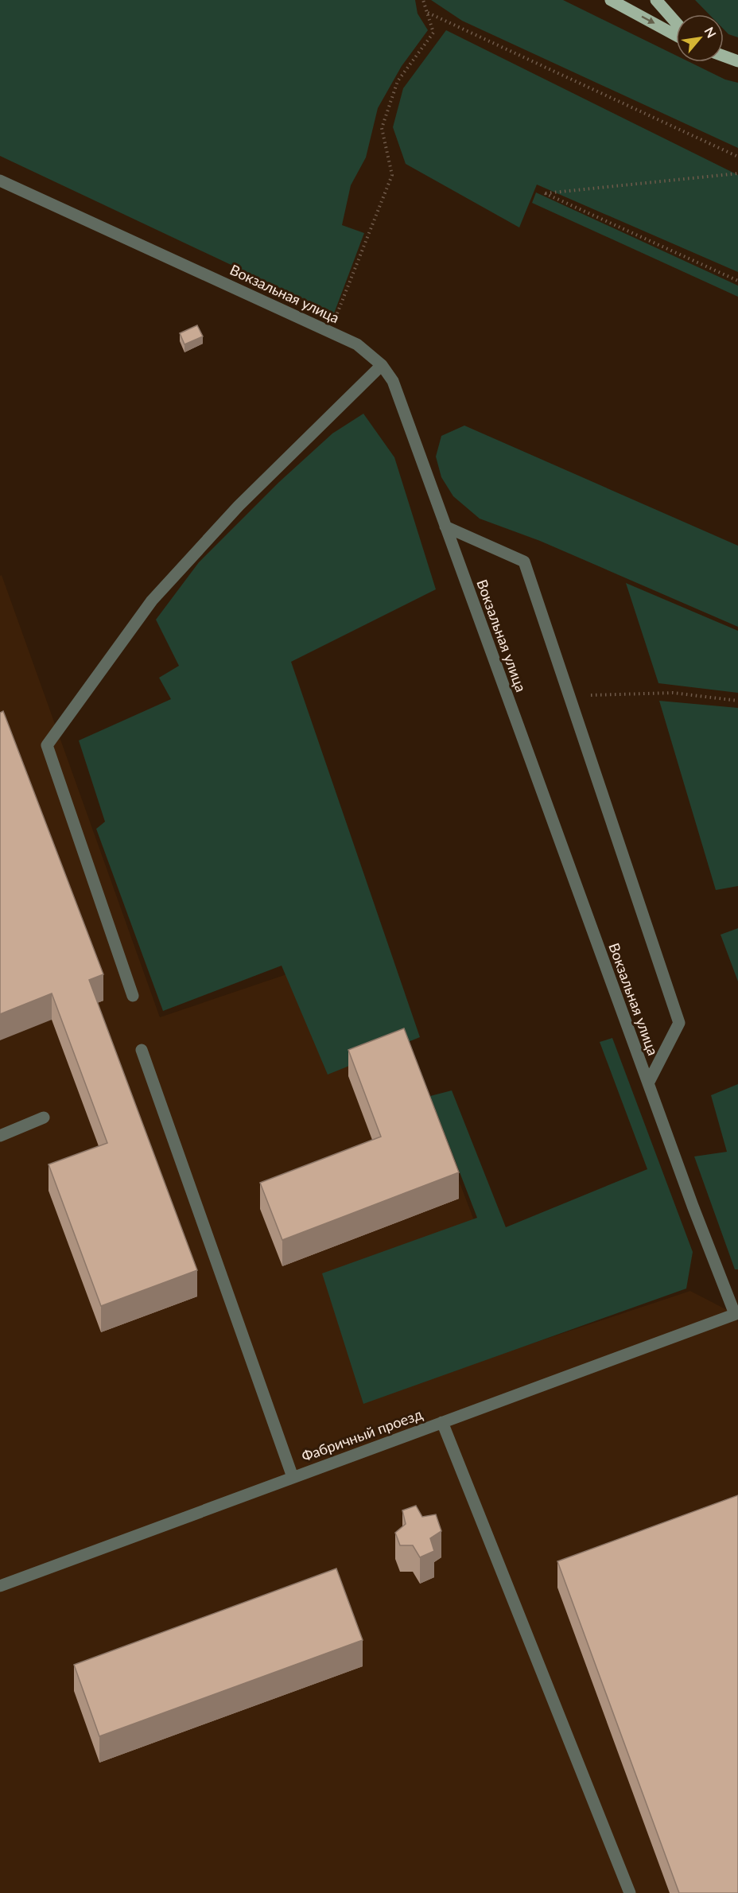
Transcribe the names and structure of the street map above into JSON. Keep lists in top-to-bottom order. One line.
{"streets":{"street":["Вокзальная улица","Фабричный проезд"]},"crossings":[["Вокзальная улица","Фабричный проезд"]],"north":"top right"}
